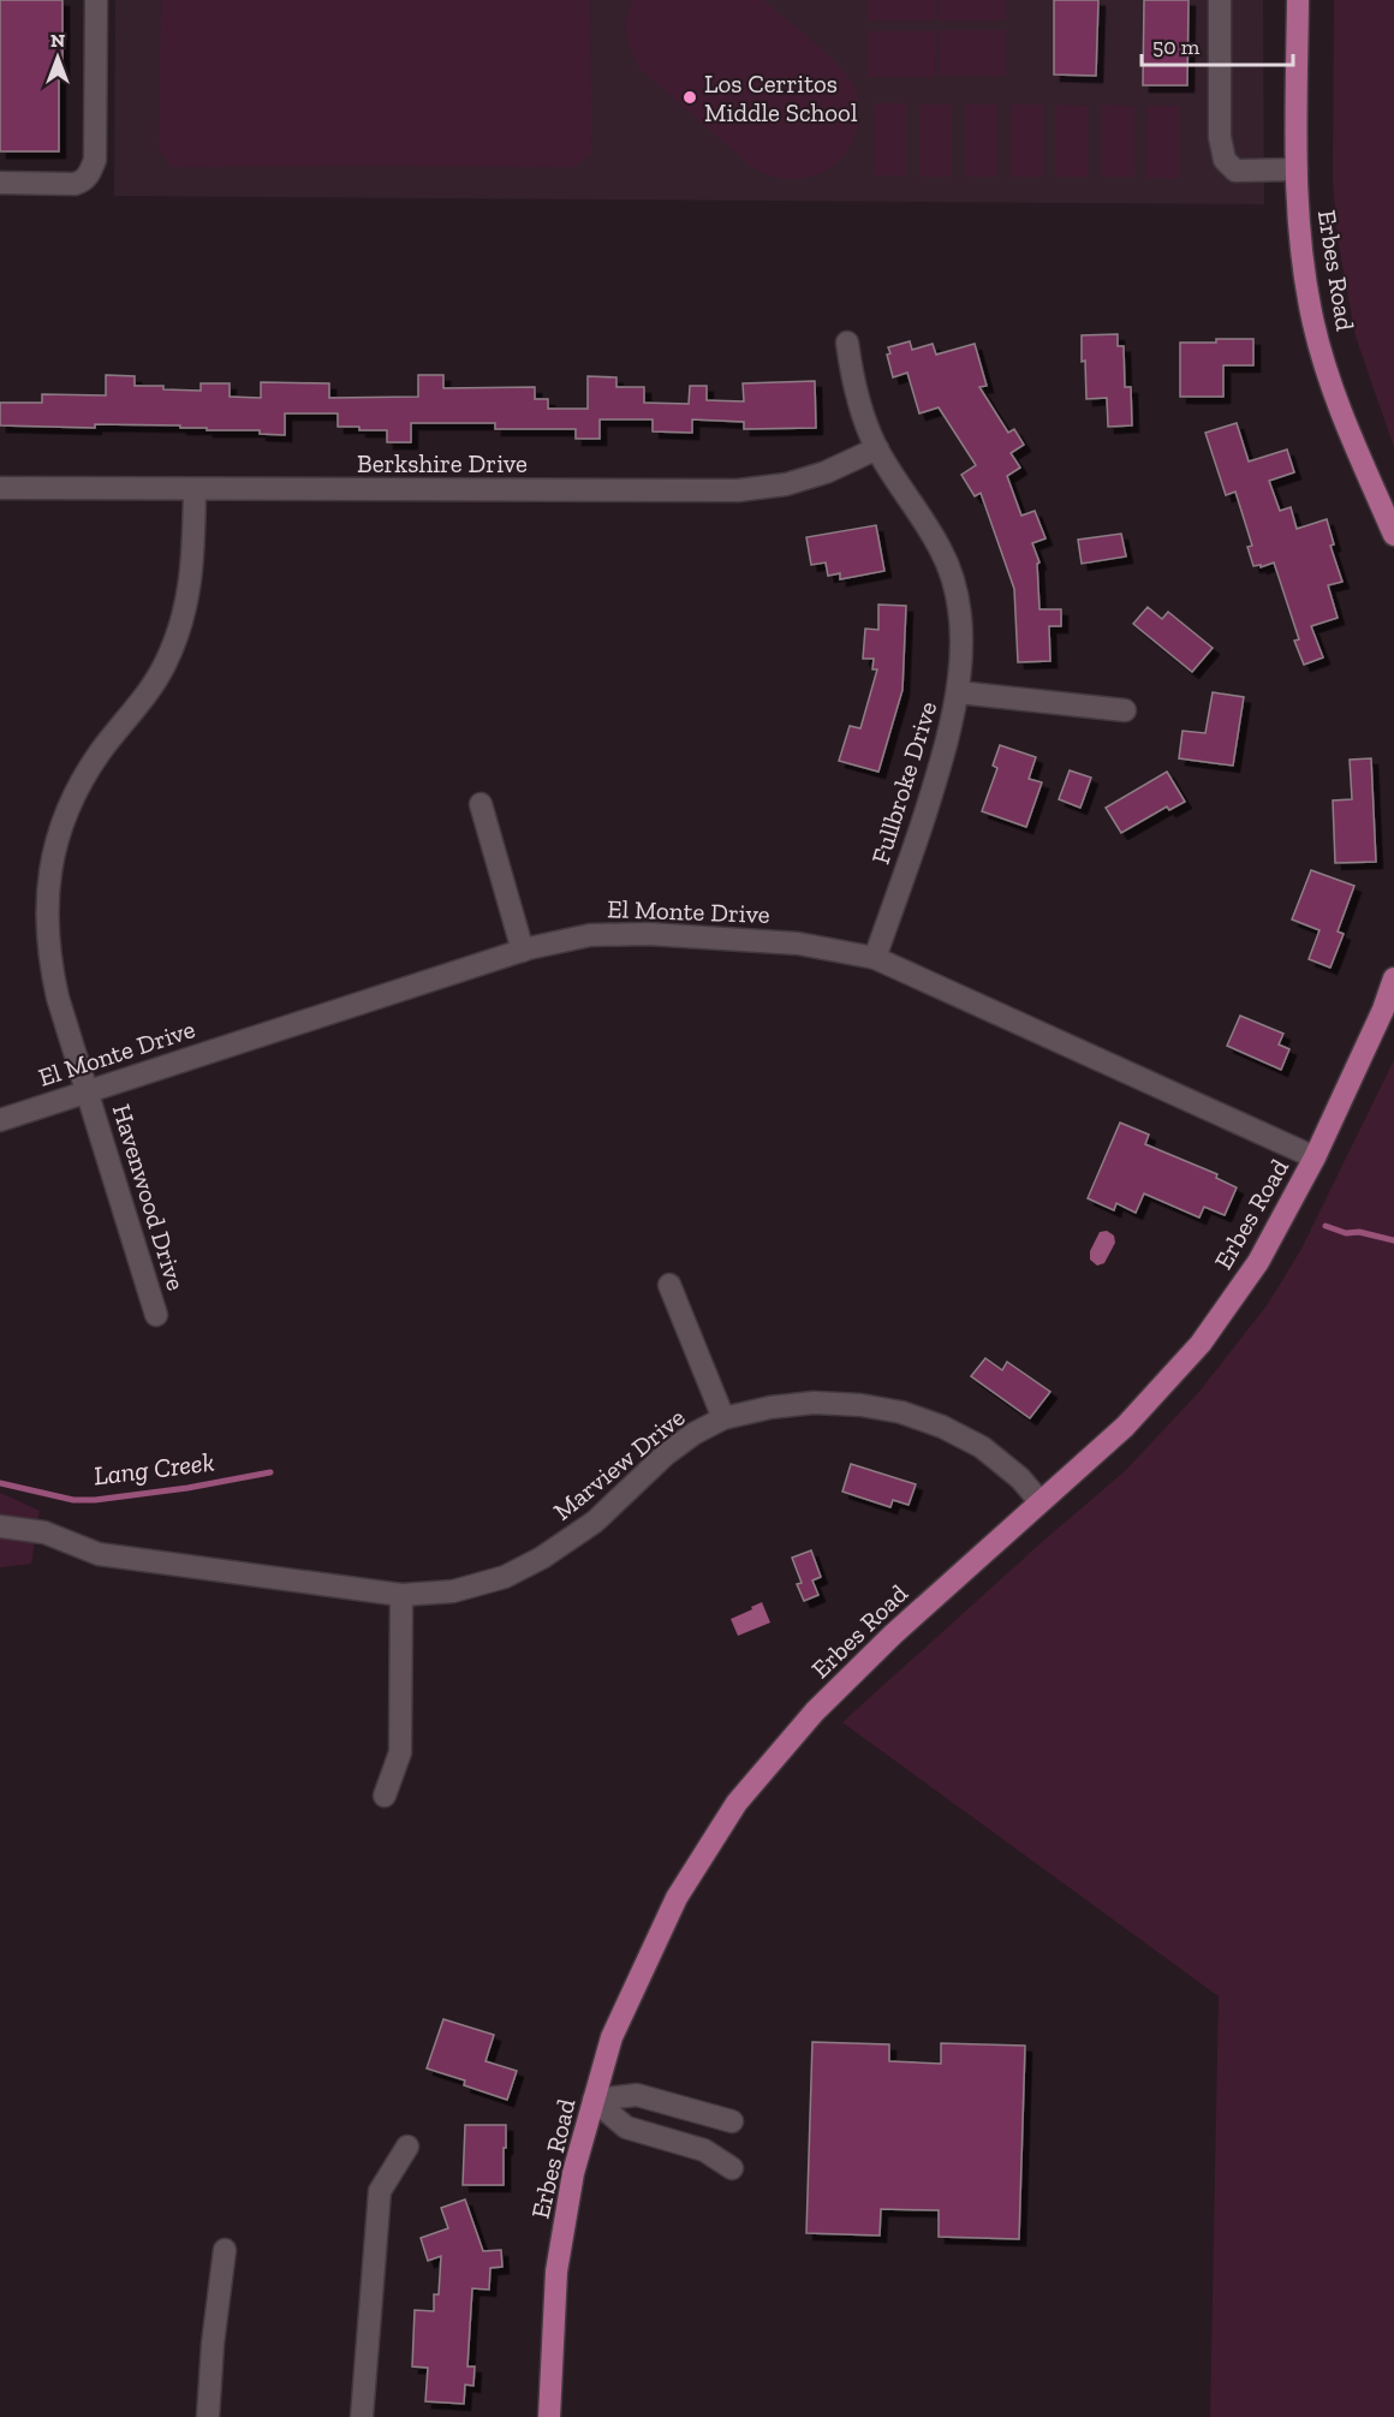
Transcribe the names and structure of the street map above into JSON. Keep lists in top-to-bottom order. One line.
{"streets":{"main road":["Erbes Road"],"street":["Berkshire Drive","Fullbroke Drive","El Monte Drive","Havenwood Drive","Marview Drive"]},"crossings":[["Erbes Road","El Monte Drive"],["Erbes Road","Marview Drive"],["Berkshire Drive","Fullbroke Drive"],["Berkshire Drive","Havenwood Drive"],["Fullbroke Drive","El Monte Drive"],["El Monte Drive","Havenwood Drive"]],"water":["Lang Creek"],"places":["Los Cerritos Middle School"],"scale_bar":"50 m","north":"top"}
